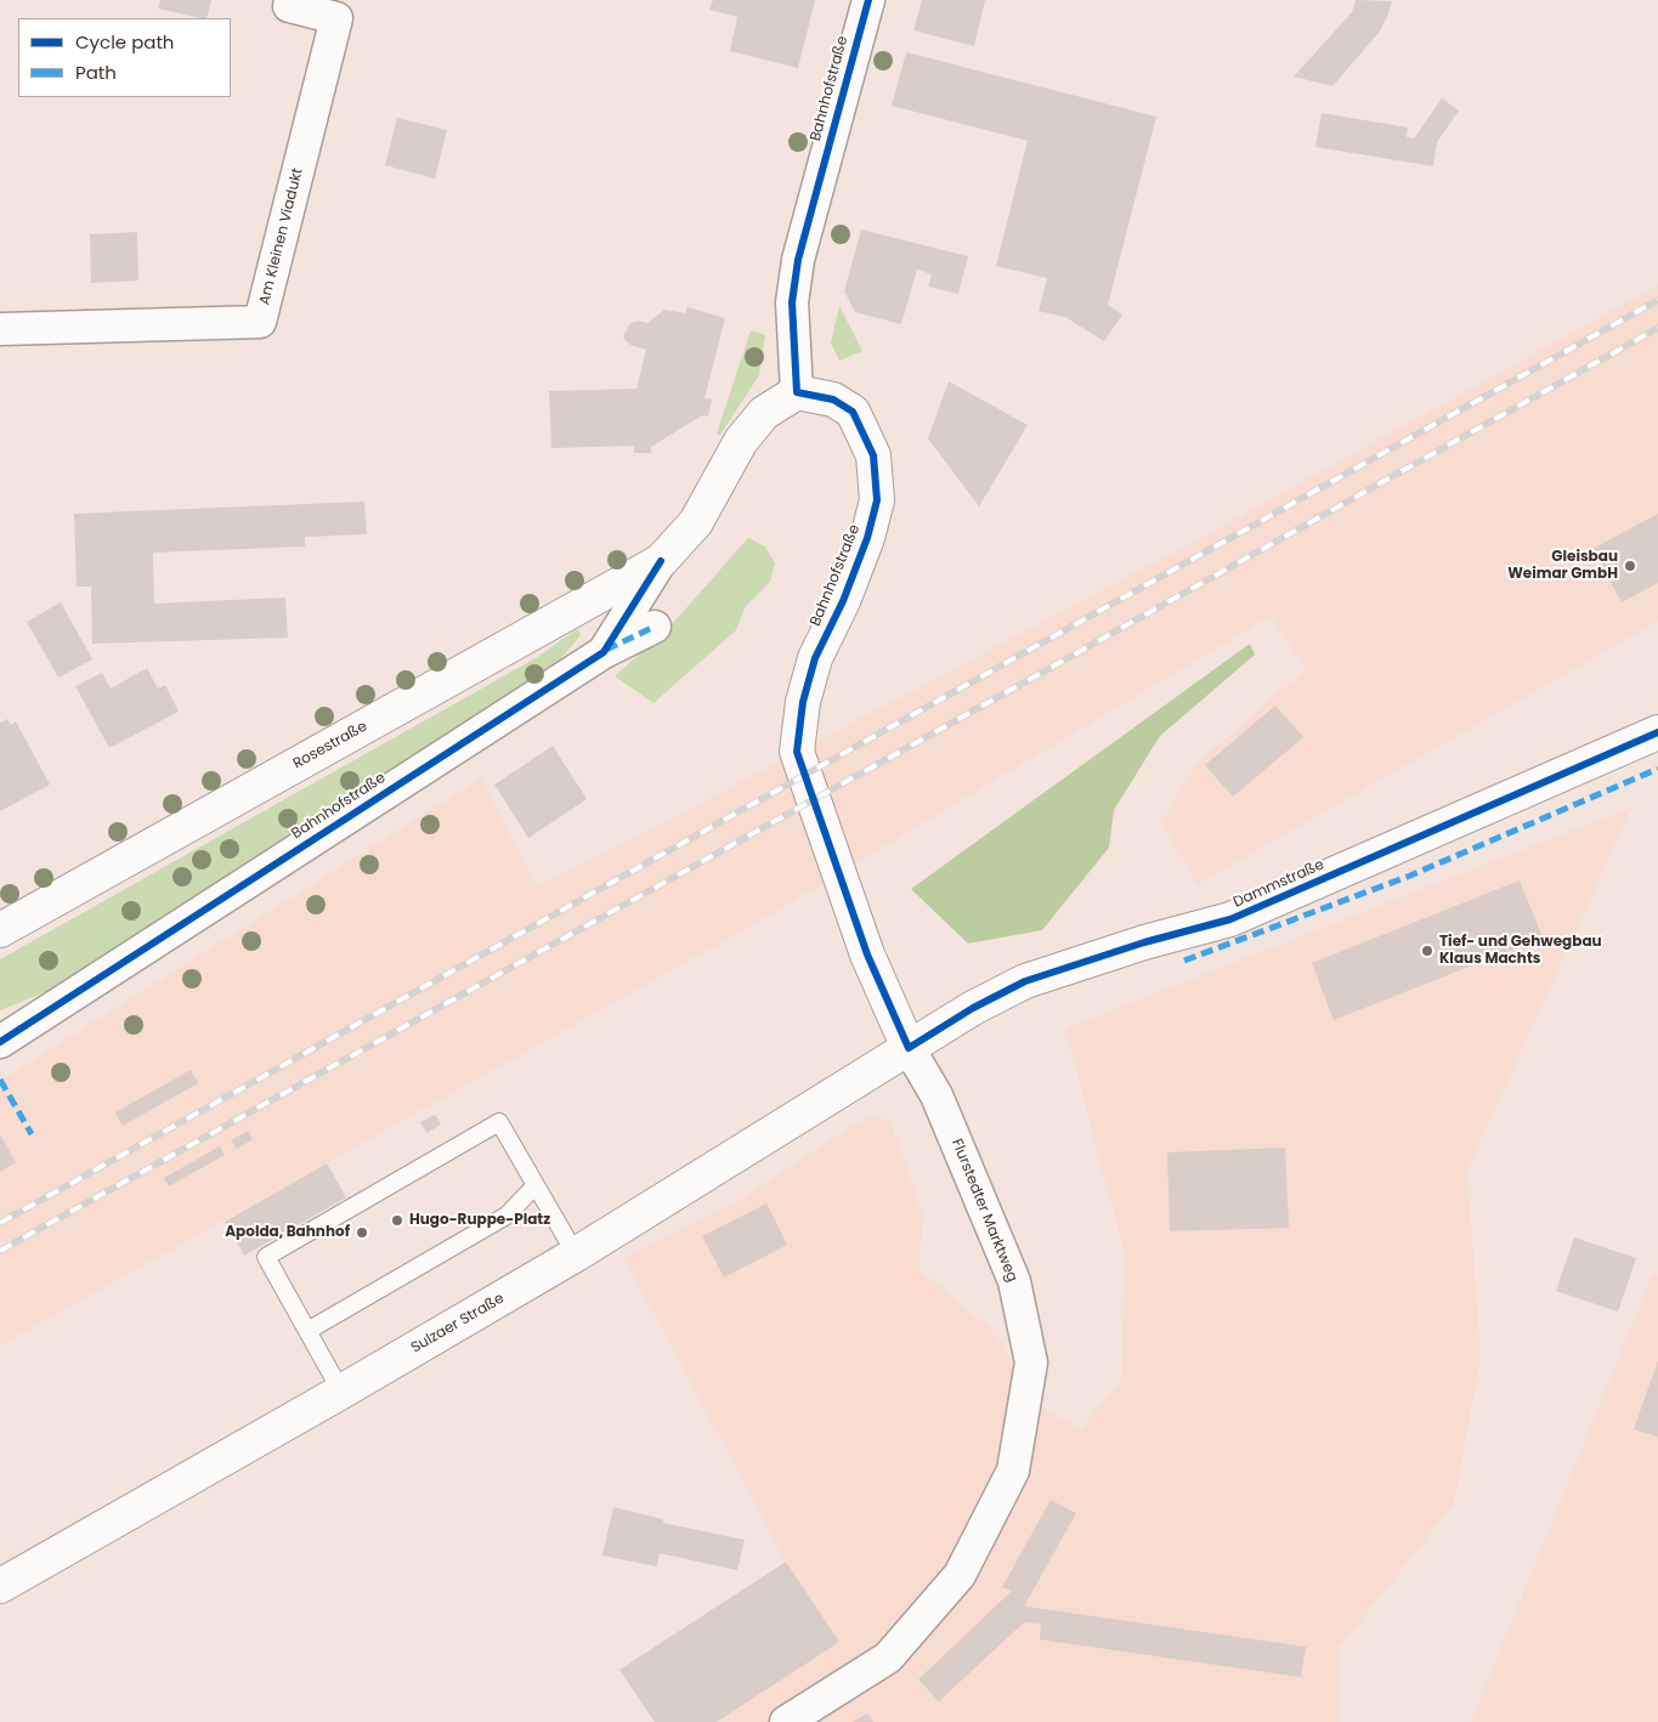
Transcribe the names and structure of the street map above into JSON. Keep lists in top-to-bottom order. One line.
{"streets":{"main road":["Bahnhofstraße","Rosestraße","Dammstraße","Sulzaer Straße"],"street":["Am Kleinen Viadukt","Flurstedter Marktweg"]},"crossings":[["Bahnhofstraße","Rosestraße"],["Bahnhofstraße","Dammstraße"],["Bahnhofstraße","Flurstedter Marktweg"],["Bahnhofstraße","Sulzaer Straße"],["Dammstraße","Flurstedter Marktweg"],["Dammstraße","Sulzaer Straße"],["Flurstedter Marktweg","Sulzaer Straße"]],"places":["Gleisbau Weimar GmbH","Tief- und Gehwegbau Klaus Machts","Hugo-Ruppe-Platz","Apolda, Bahnhof"],"legend":["Cycle path","Path"]}
